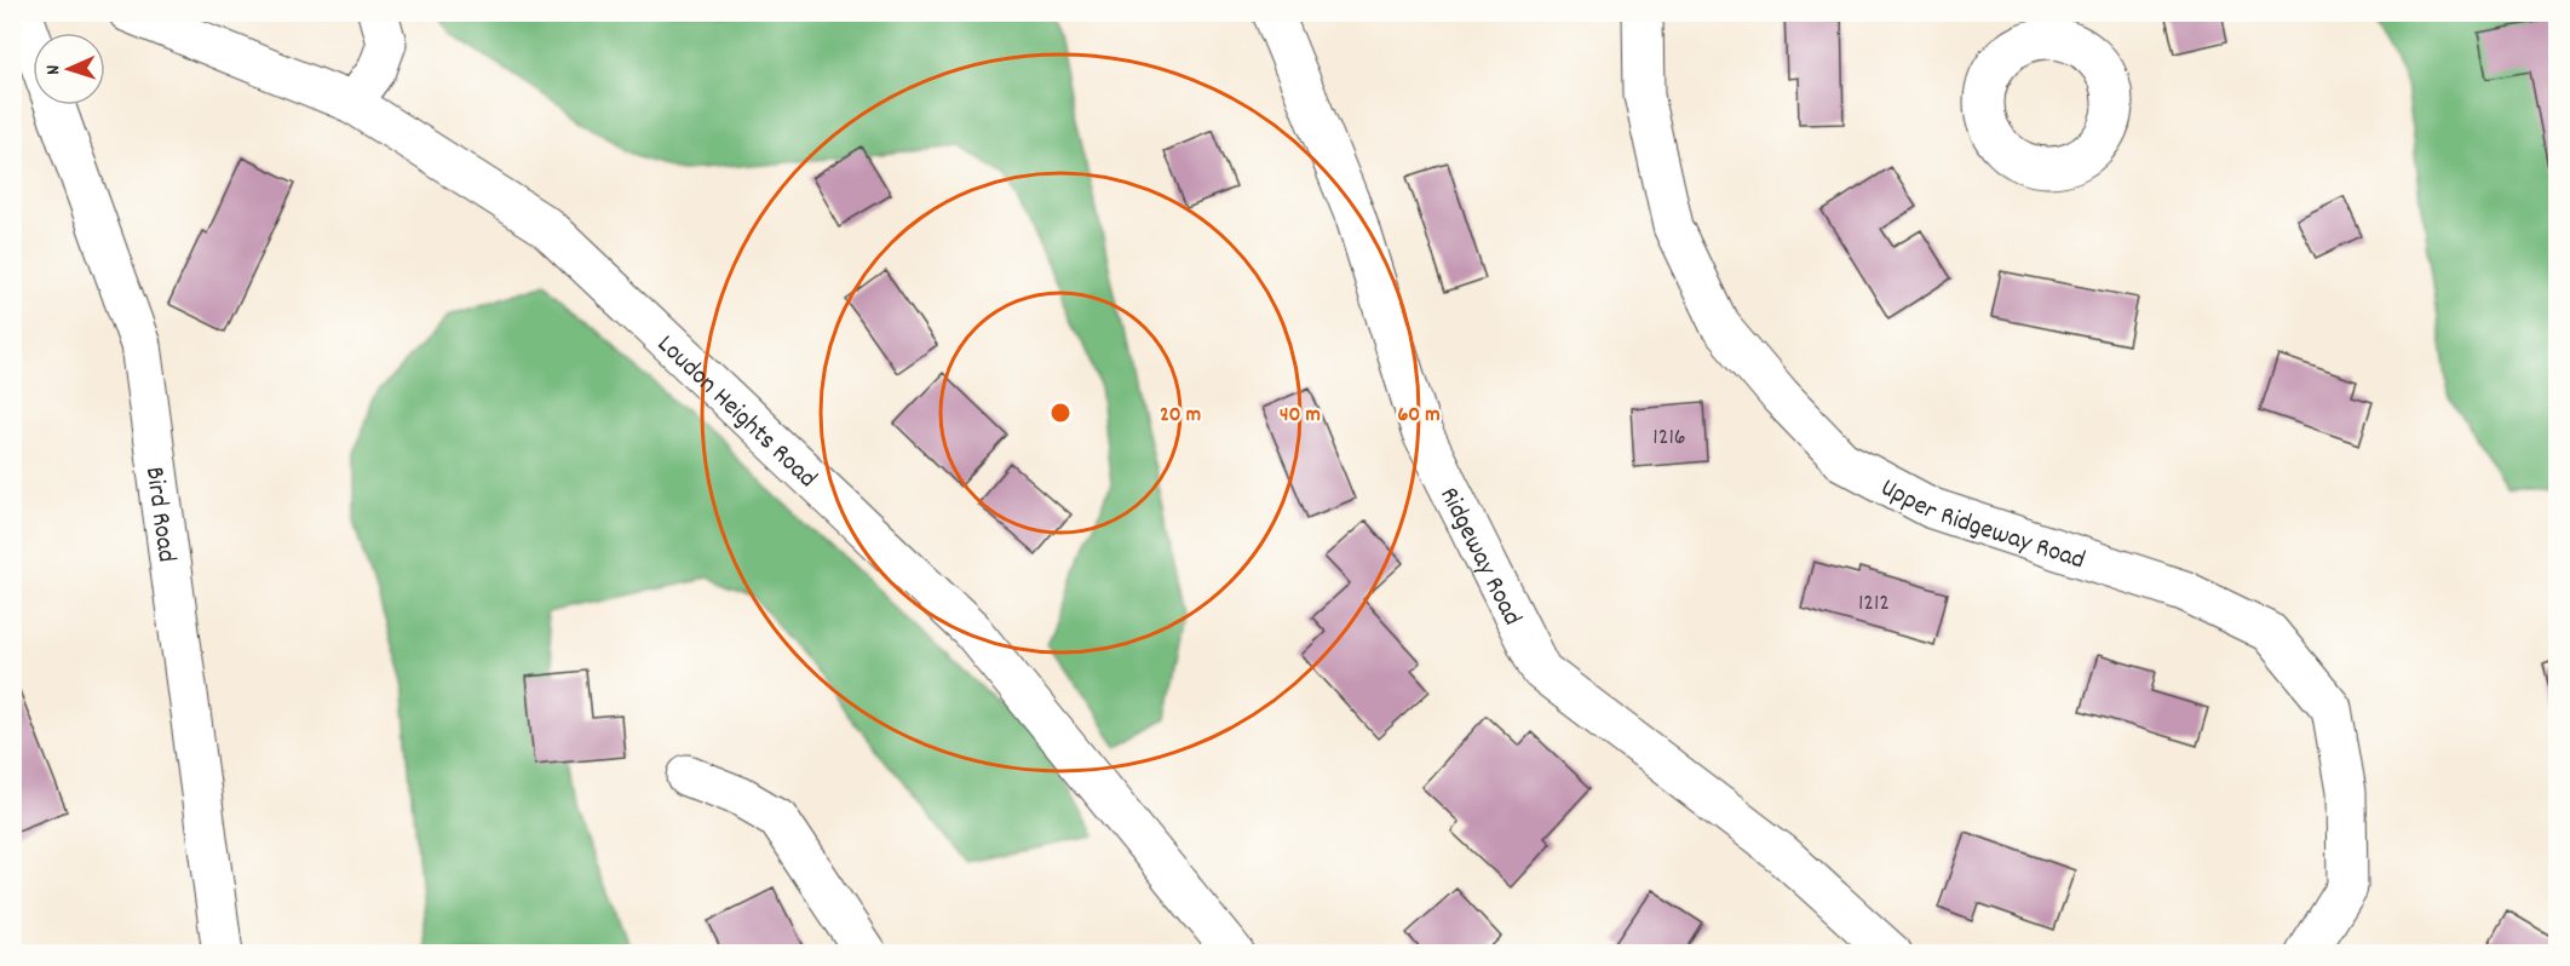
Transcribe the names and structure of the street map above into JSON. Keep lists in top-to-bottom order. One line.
{"streets":{"street":["Loudon Heights Road","Bird Road","Upper Ridgeway Road","Ridgeway Road"]},"house_numbers":["1216","1212"],"north":"left","rings":["20 m","40 m","60 m"]}
